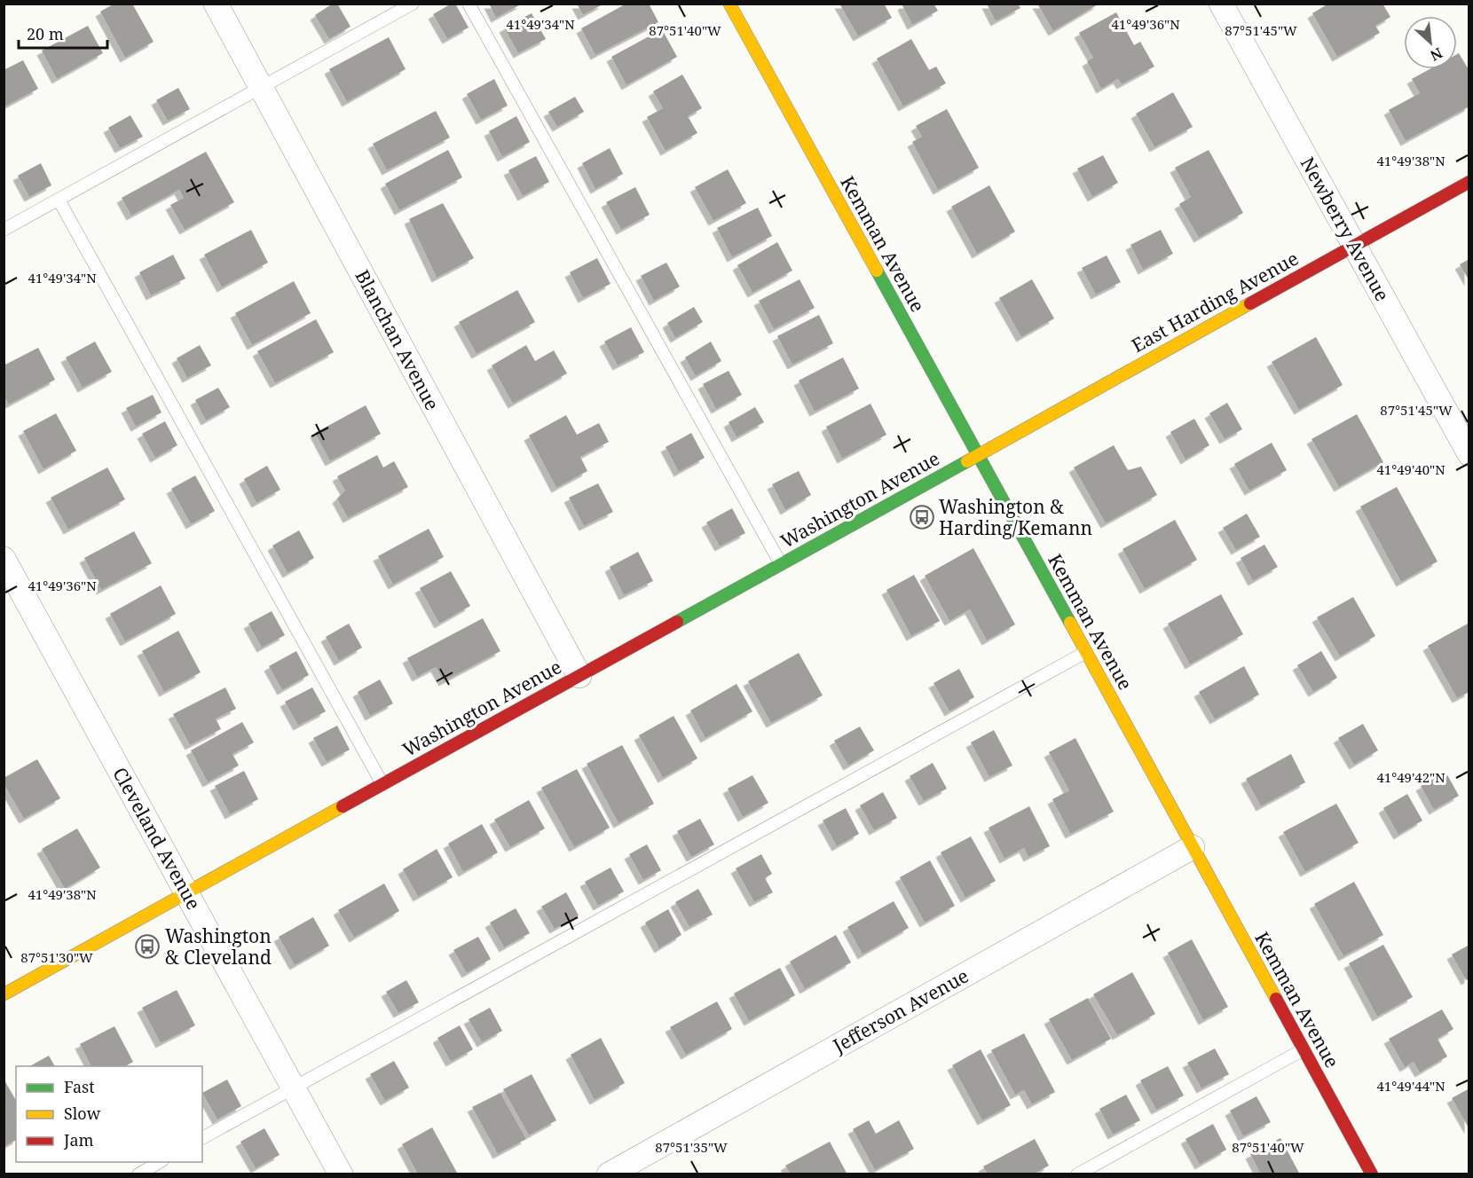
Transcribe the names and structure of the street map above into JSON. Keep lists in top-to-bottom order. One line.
{"streets":{"street":["Newberry Avenue","Kemman Avenue","East Harding Avenue","Blanchan Avenue","Washington Avenue","Cleveland Avenue","Jefferson Avenue"]},"crossings":[["Newberry Avenue","East Harding Avenue"],["Kemman Avenue","East Harding Avenue"],["Kemman Avenue","Washington Avenue"],["Kemman Avenue","Jefferson Avenue"],["East Harding Avenue","Washington Avenue"],["Blanchan Avenue","Washington Avenue"],["Washington Avenue","Cleveland Avenue"]],"places":{"bus stop":["Washington & Harding/Kemann","Washington & Cleveland"]},"legend":["Fast","Slow","Jam"],"scale_bar":"20 m","north":"bottom right","coordinates":["41°49'34\"N","41°49'36\"N","87°51'40\"W","87°51'45\"W","41°49'38\"N","41°49'40\"N","41°49'42\"N","87°51'30\"W","41°49'44\"N","87°51'35\"W"]}
